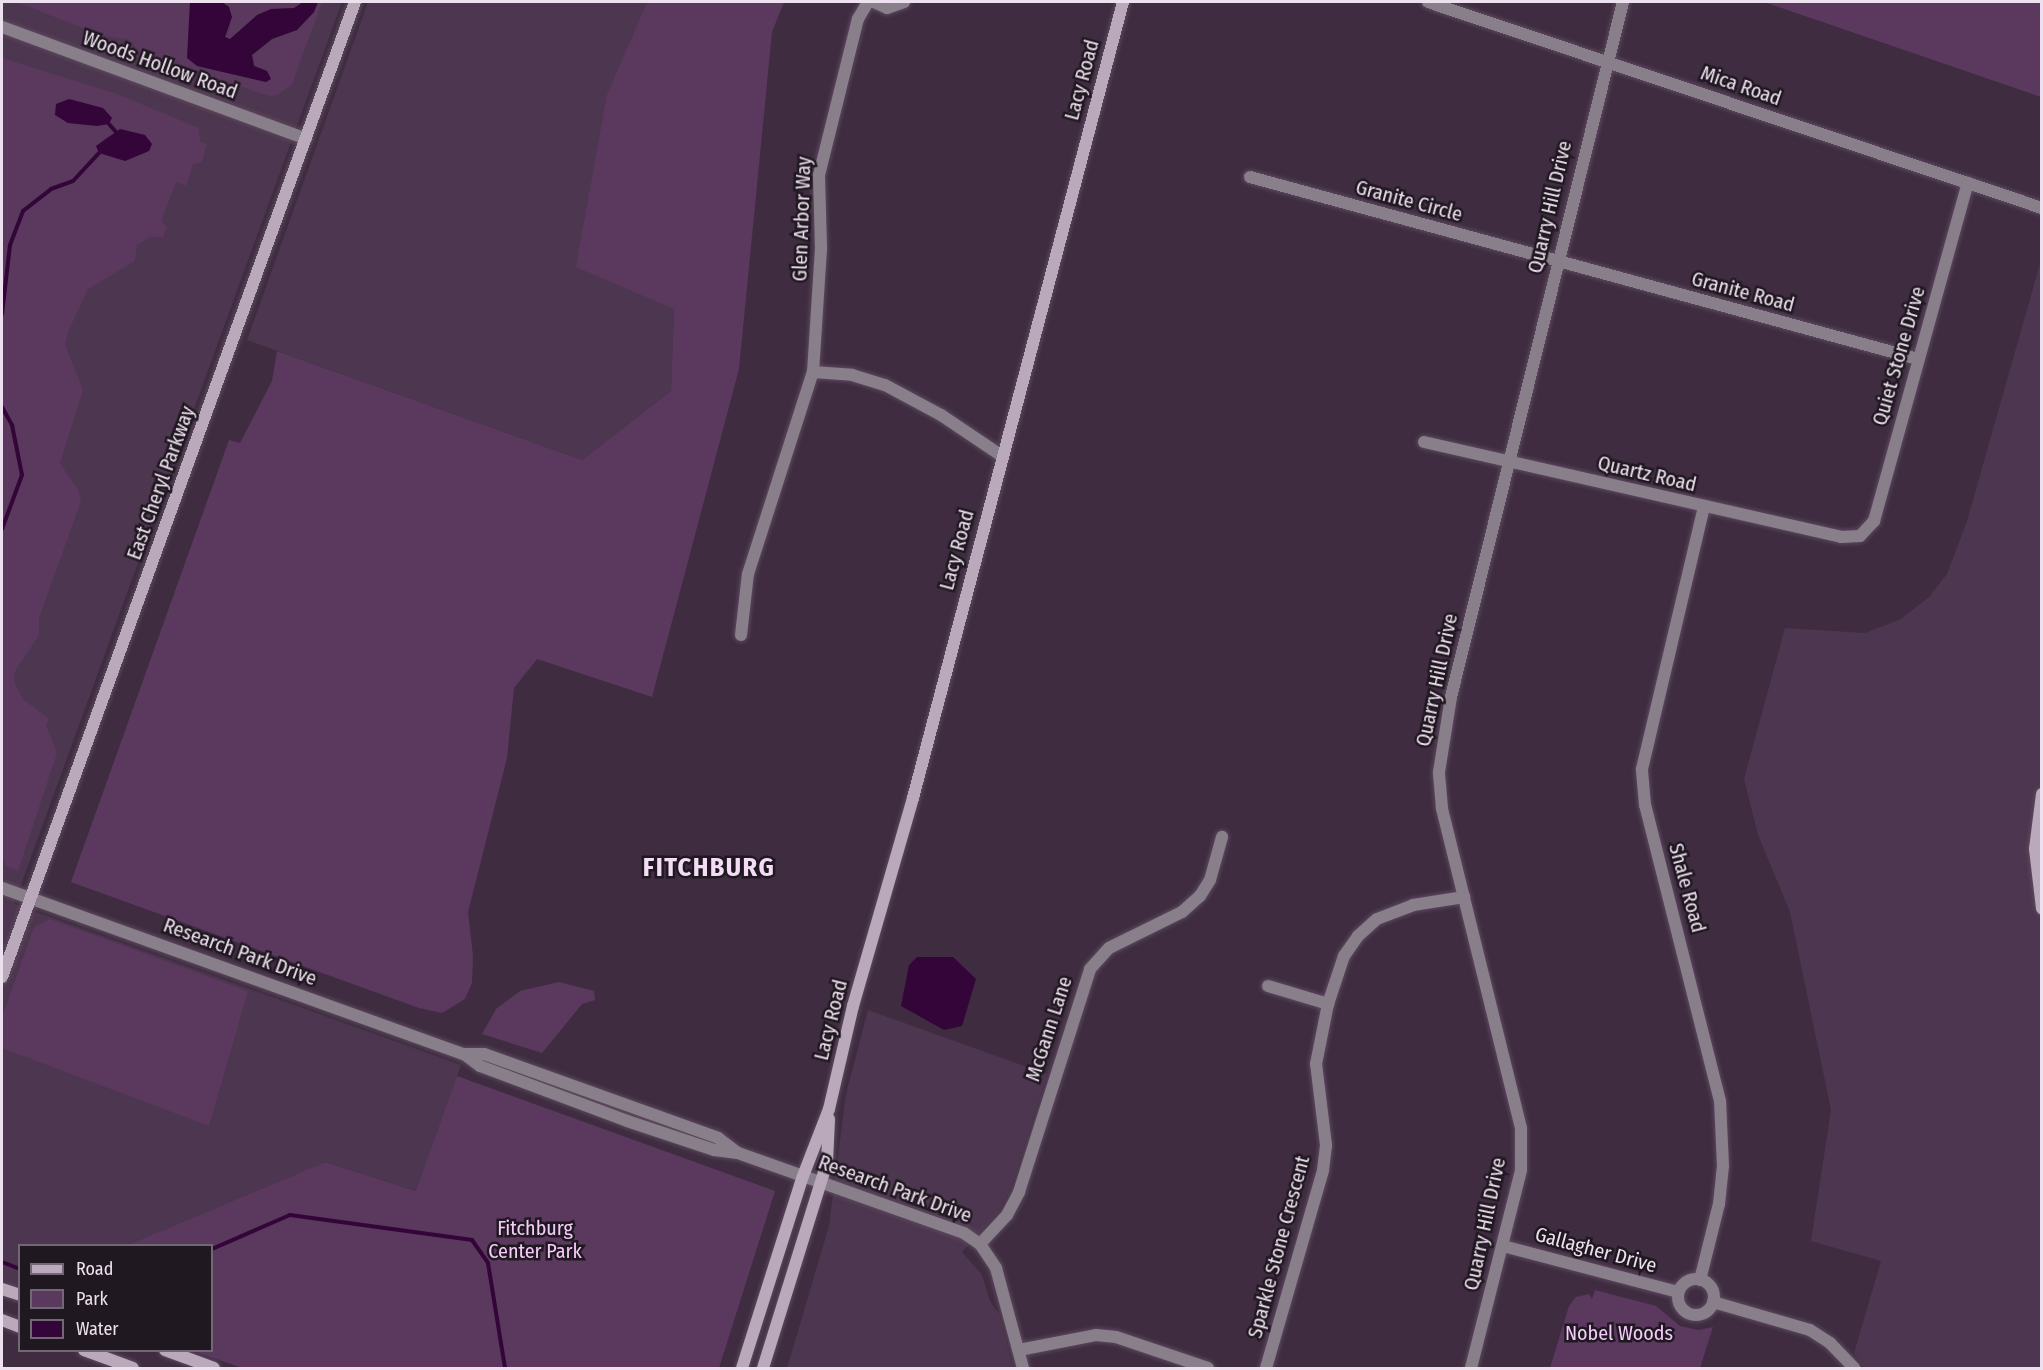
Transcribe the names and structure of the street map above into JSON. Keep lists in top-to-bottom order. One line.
{"streets":{"main road":["Lacy Road","East Cheryl Parkway"],"street":["Woods Hollow Road","Mica Road","Granite Circle","Quarry Hill Drive","Glen Arbor Way","Granite Road","Quiet Stone Drive","Quartz Road","Shale Road","Research Park Drive","McGann Lane","Sparkle Stone Crescent","Gallagher Drive"]},"crossings":[["Woods Hollow Road","East Cheryl Parkway"],["Lacy Road","Research Park Drive"],["Mica Road","Quarry Hill Drive"],["Mica Road","Quiet Stone Drive"],["Granite Circle","Quarry Hill Drive"],["Granite Circle","Granite Road"],["Quarry Hill Drive","Granite Road"],["Quarry Hill Drive","Quartz Road"],["Quarry Hill Drive","Sparkle Stone Crescent"],["Quarry Hill Drive","Gallagher Drive"],["Granite Road","Quiet Stone Drive"],["Quiet Stone Drive","Quartz Road"],["Quartz Road","Shale Road"],["East Cheryl Parkway","Research Park Drive"],["Shale Road","Gallagher Drive"],["Research Park Drive","McGann Lane"]],"districts":["FITCHBURG"],"parks":["Fitchburg Center Park","Nobel Woods"],"legend":["Road","Park","Water"]}
